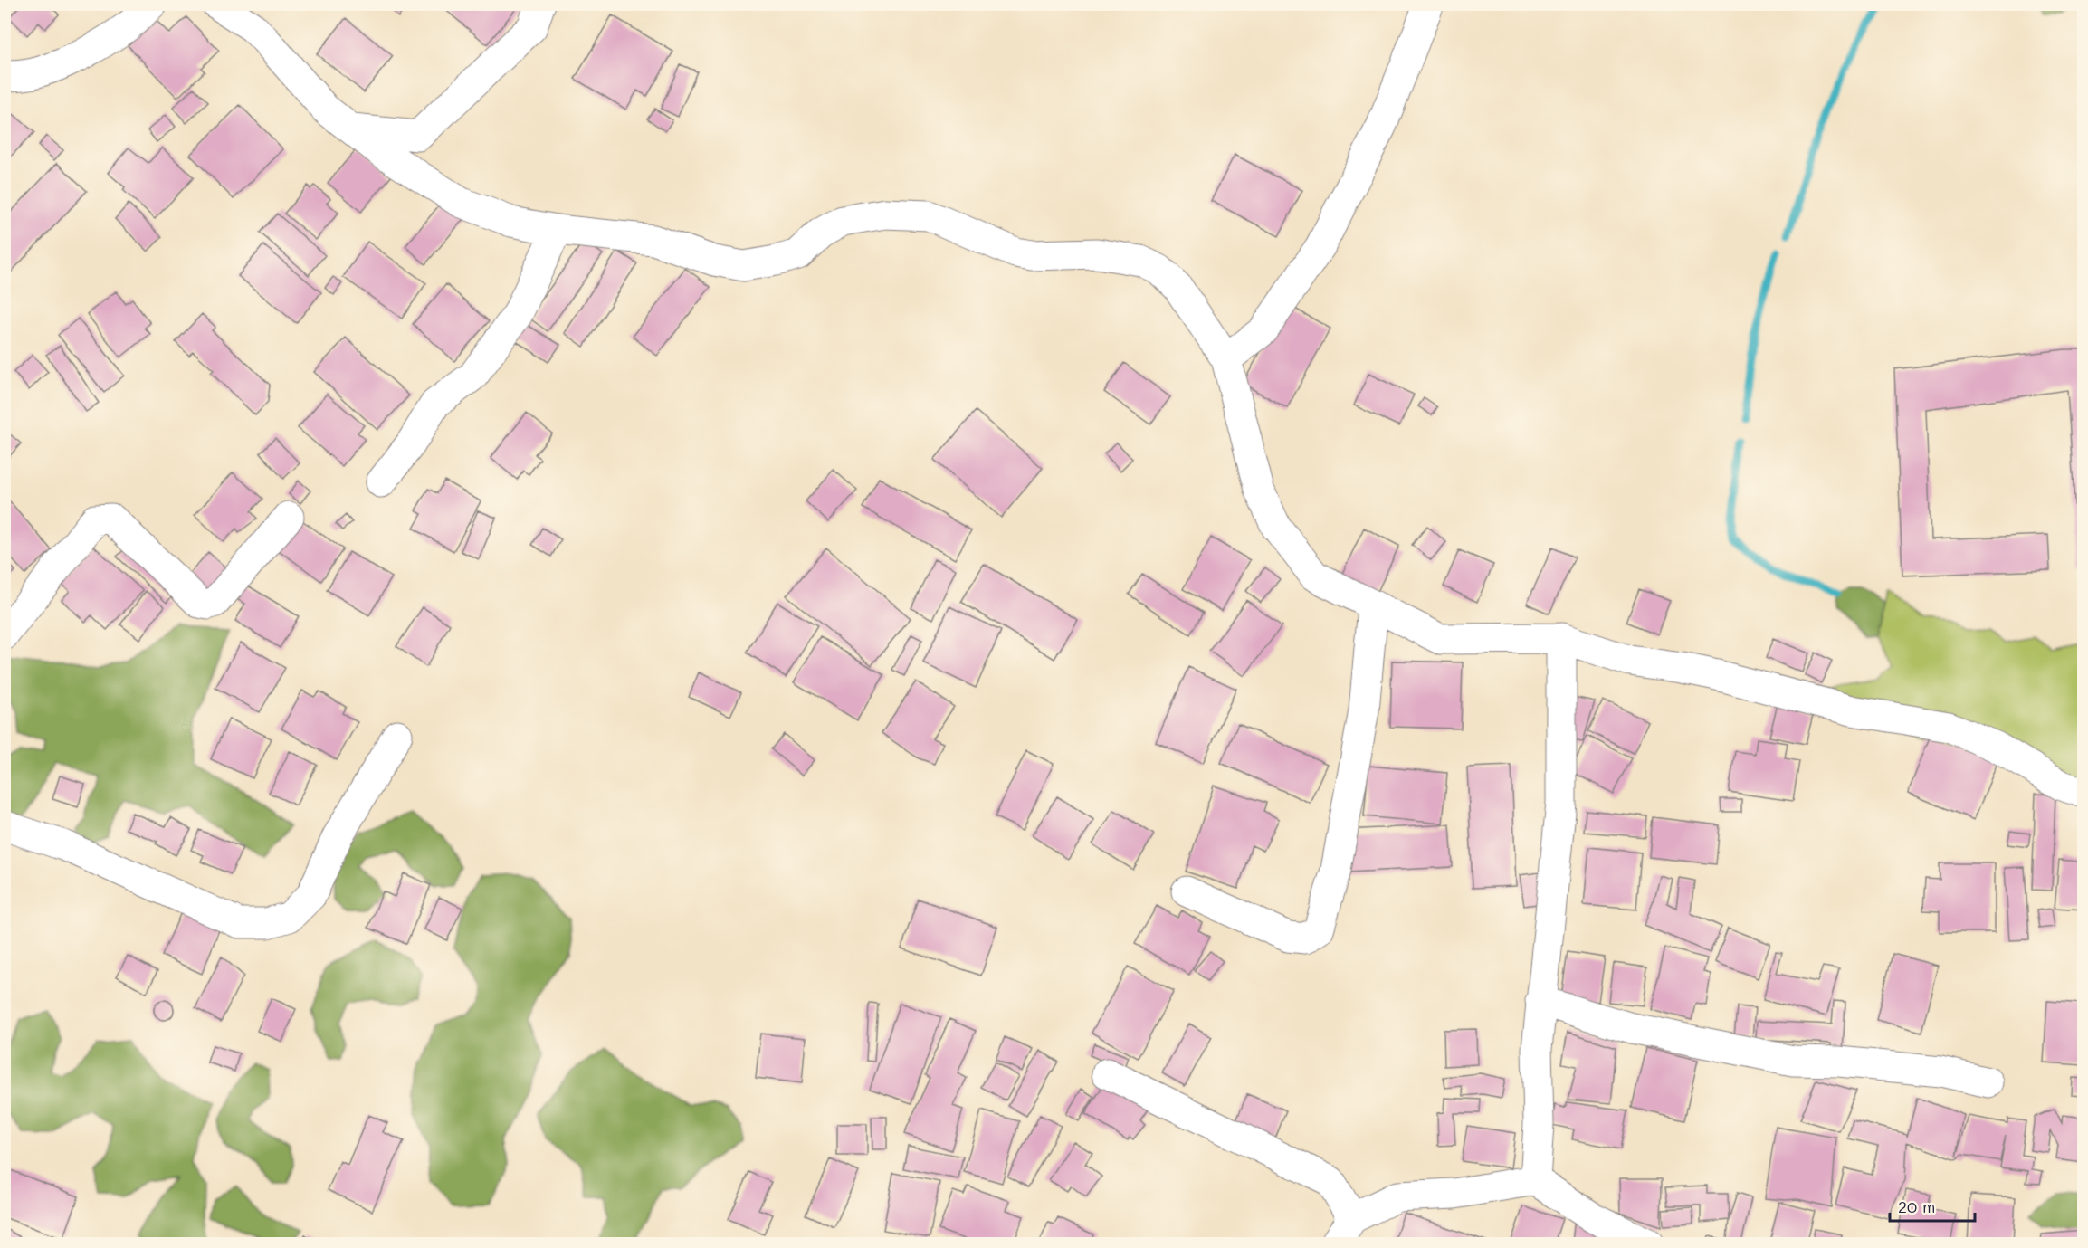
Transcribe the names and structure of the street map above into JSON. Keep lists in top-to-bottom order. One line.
{"scale_bar":"20 m"}
